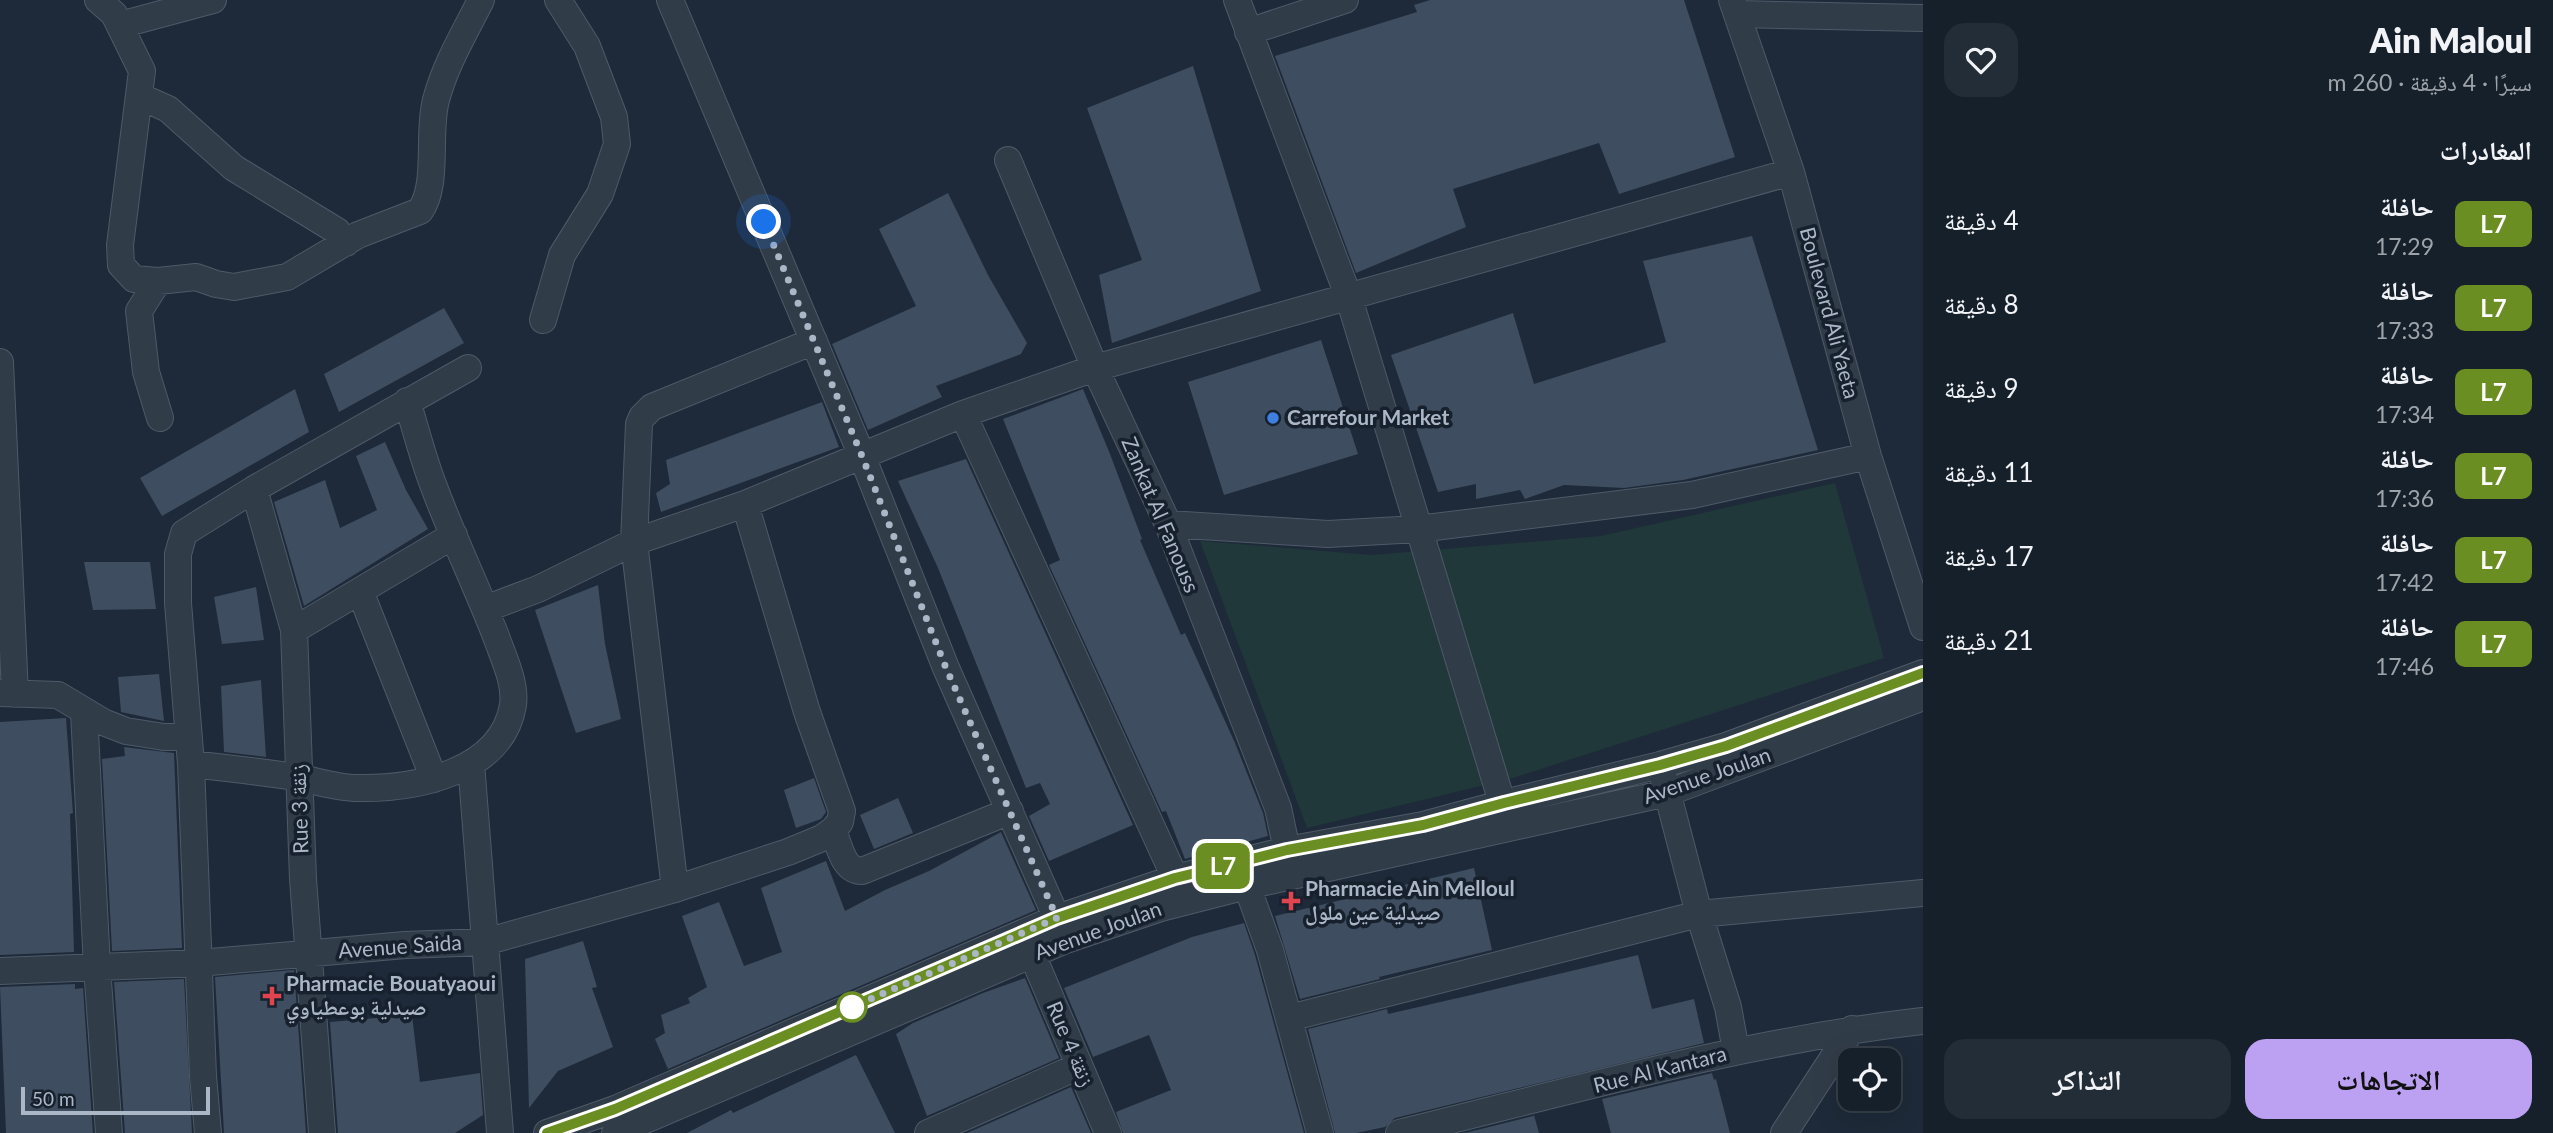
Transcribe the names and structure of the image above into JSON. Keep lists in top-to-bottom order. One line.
{"streets":{"street":["Boulevard Ali Yaeta","Zankat Al Fanouss","Avenue Joulan","Rue 3 زنقة","Avenue Saida","Rue 4 زنقة","Rue Al Kantara"]},"crossings":[["Zankat Al Fanouss","Avenue Joulan"],["Avenue Joulan","Rue 4 زنقة"],["Rue 3 زنقة","Avenue Saida"]],"places":{"other":["Carrefour Market"],"health":["Pharmacie Ain Melloul صيدلية عين ملول","Pharmacie Bouatyaoui صيدلية بوعطياوي"]},"lines":["bus line L7"],"scale_bar":"50 m","page":{"heading":[["Ain Maloul","سيرًا · 4 دقيقة · 260 m"],"المغادرات"],"on_map":"L7","list":[{"mark":"L7","name":"حافلة","note":"17:29","value":"4 دقيقة"},{"mark":"L7","name":"حافلة","note":"17:33","value":"8 دقيقة"},{"mark":"L7","name":"حافلة","note":"17:34","value":"9 دقيقة"},{"mark":"L7","name":"حافلة","note":"17:36","value":"11 دقيقة"},{"mark":"L7","name":"حافلة","note":"17:42","value":"17 دقيقة"},{"mark":"L7","name":"حافلة","note":"17:46","value":"21 دقيقة"}],"buttons":["الاتجاهات","التذاكر"],"scale":"50 m"}}
